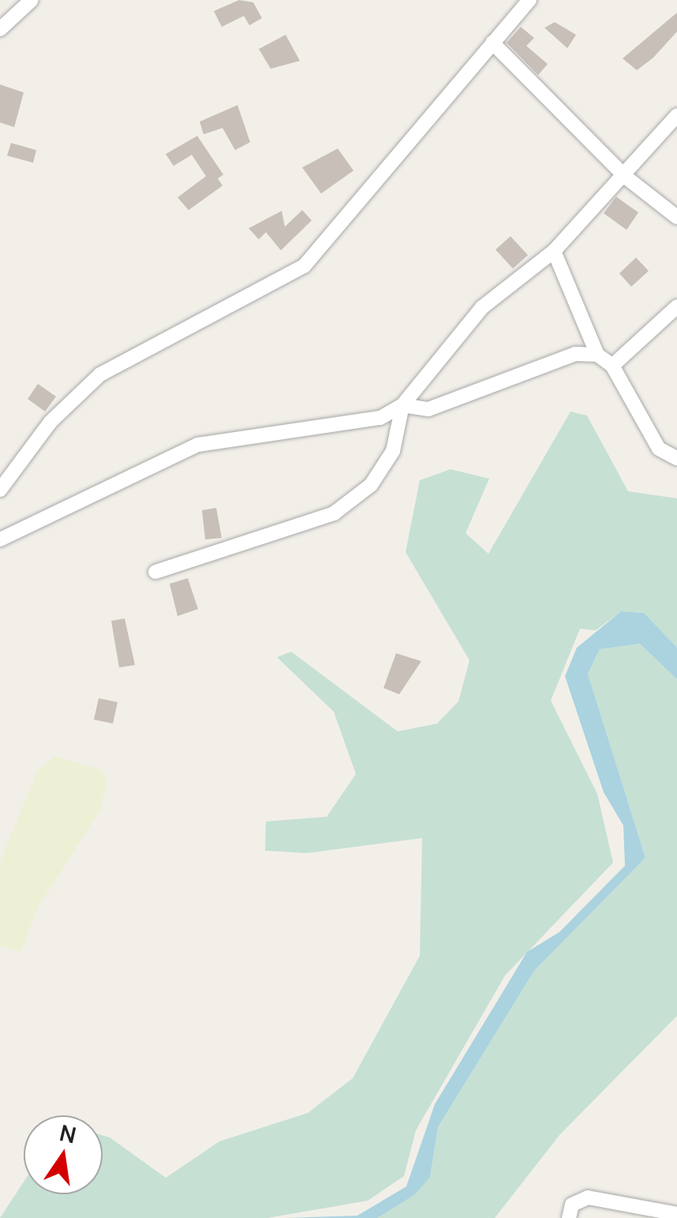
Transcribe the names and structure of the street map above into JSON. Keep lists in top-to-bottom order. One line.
{"north":"top"}
